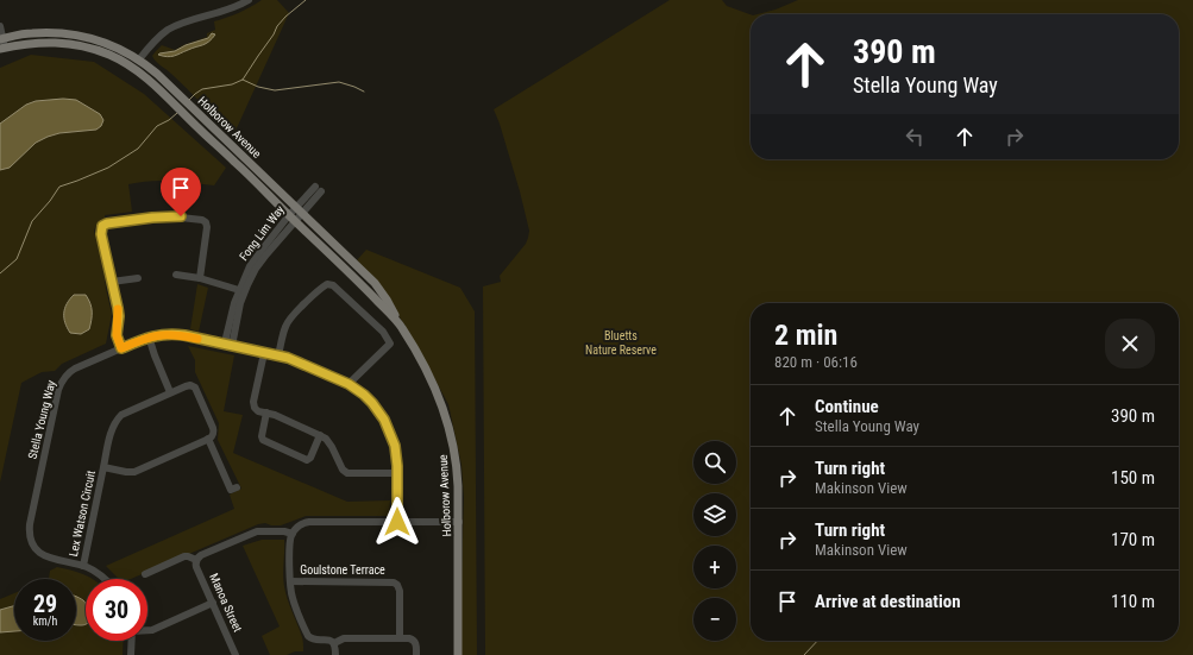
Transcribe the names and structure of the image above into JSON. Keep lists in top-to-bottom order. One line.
{"streets":{"main road":["Holborow Avenue"],"street":["Fong Lim Way","Stella Young Way","Lex Watson Circuit","Goulstone Terrace","Manoa Street"]},"crossings":[["Holborow Avenue","Fong Lim Way"],["Stella Young Way","Lex Watson Circuit"]],"parks":["Bluetts Nature Reserve"],"page":{"turn":["390 m","Stella Young Way"],"heading":["2 min","820 m · 06:16"],"list":[{"name":"Continue","note":"Stella Young Way","value":"390 m"},{"name":"Turn right","note":"Makinson View","value":"150 m"},{"name":"Turn right","note":"Makinson View","value":"170 m"},{"name":"Arrive at destination","value":"110 m"}],"map_buttons":["+","−"],"speed":"29 km/h","limit":"30"}}
